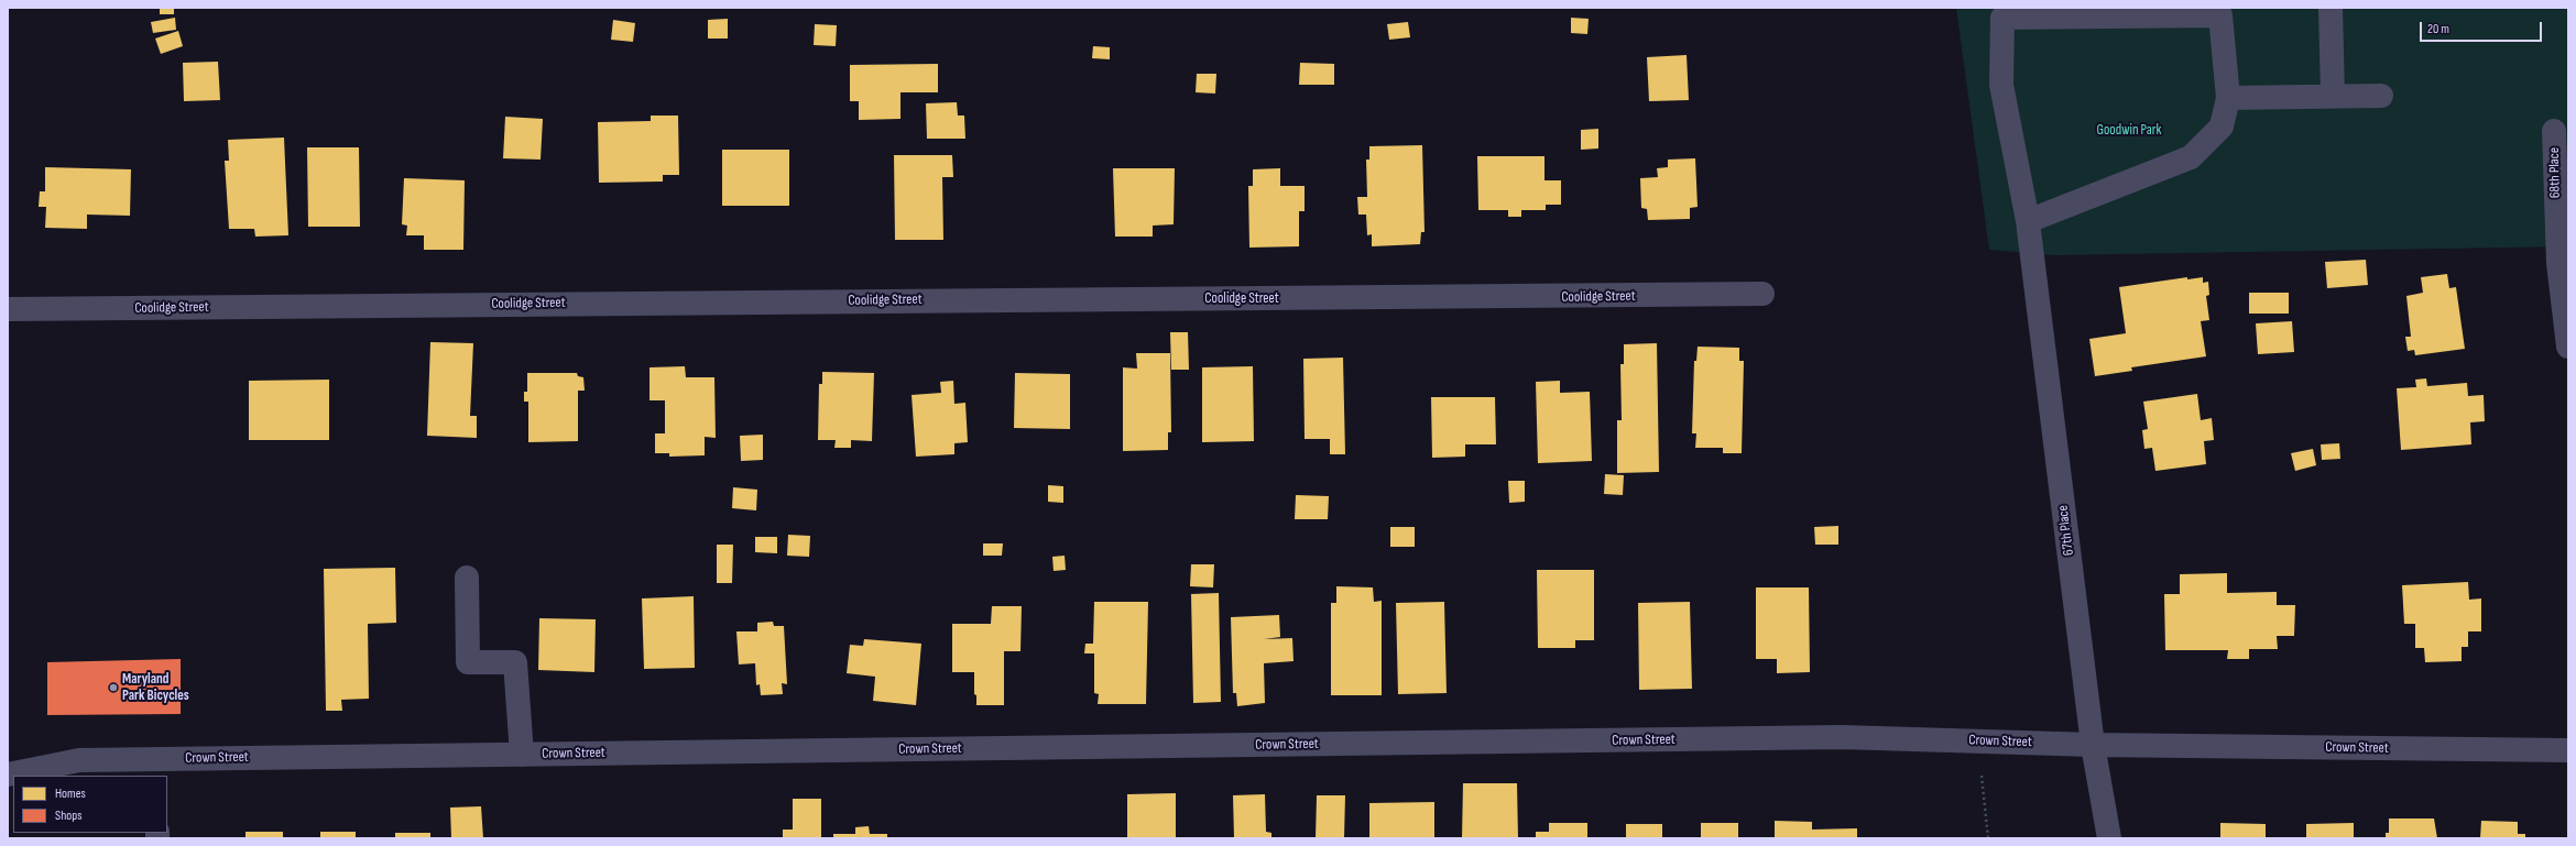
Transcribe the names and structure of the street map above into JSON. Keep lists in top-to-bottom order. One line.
{"streets":{"street":["68th Place","Coolidge Street","67th Place","Crown Street"]},"crossings":[["67th Place","Crown Street"]],"parks":["Goodwin Park"],"places":["Maryland Park Bicycles"],"legend":["Homes","Shops"],"scale_bar":"20 m"}
